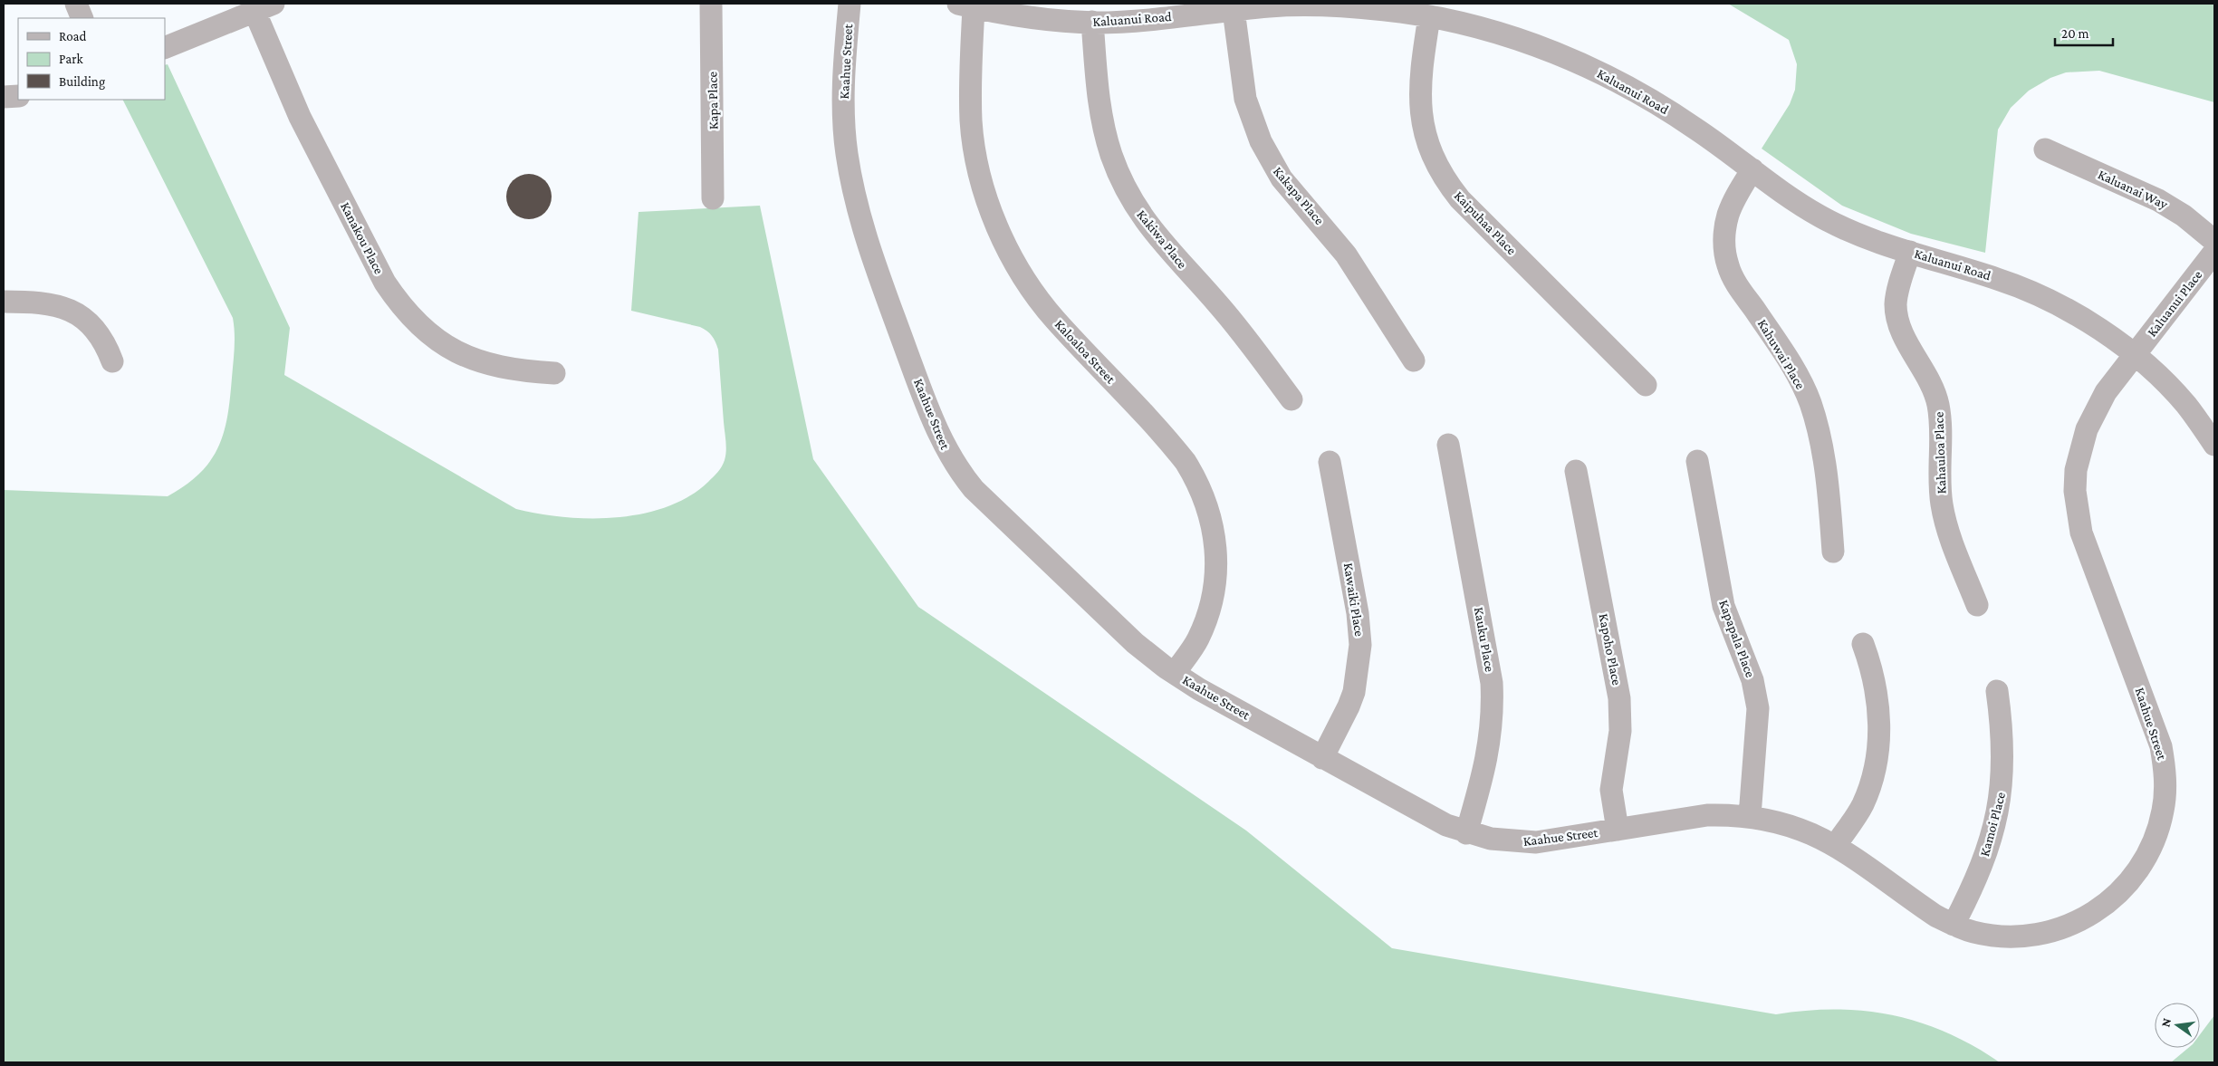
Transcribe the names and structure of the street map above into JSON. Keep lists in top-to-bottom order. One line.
{"streets":{"street":["Kaluanui Road","Kaahue Street","Kapa Place","Kaluanai Way","Kakapa Place","Kaipuhaa Place","Kanakou Place","Kakiwa Place","Kaluanui Place","Kaloaloa Street","Kahuwai Place","Kahauloa Place","Kawaiki Place","Kapapala Place","Kauku Place","Kapoho Place","Kamoi Place"]},"crossings":[["Kaluanui Road","Kaahue Street"],["Kaluanui Road","Kakapa Place"],["Kaluanui Road","Kaipuhaa Place"],["Kaluanui Road","Kakiwa Place"],["Kaluanui Road","Kaluanui Place"],["Kaluanui Road","Kaloaloa Street"],["Kaluanui Road","Kahuwai Place"],["Kaluanui Road","Kahauloa Place"],["Kaahue Street","Kaluanui Place"],["Kaahue Street","Kaloaloa Street"],["Kaahue Street","Kawaiki Place"],["Kaahue Street","Kapapala Place"],["Kaahue Street","Kauku Place"],["Kaahue Street","Kapoho Place"],["Kaahue Street","Kamoi Place"]],"legend":["Road","Park","Building"],"scale_bar":"20 m","north":"left"}
